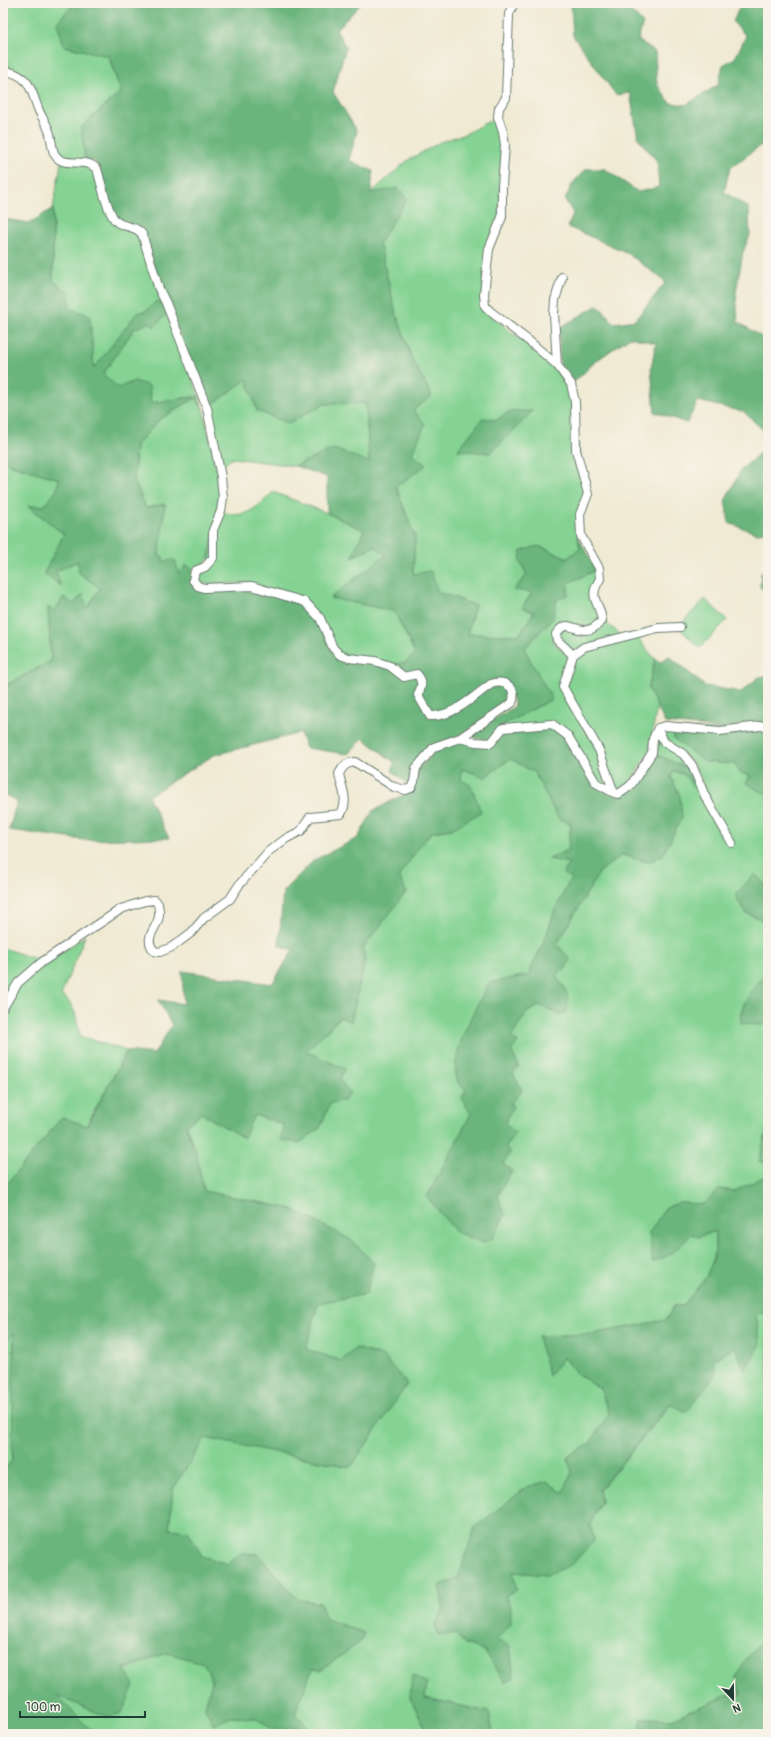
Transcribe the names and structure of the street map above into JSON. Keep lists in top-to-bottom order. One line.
{"scale_bar":"100 m","north":"bottom"}
